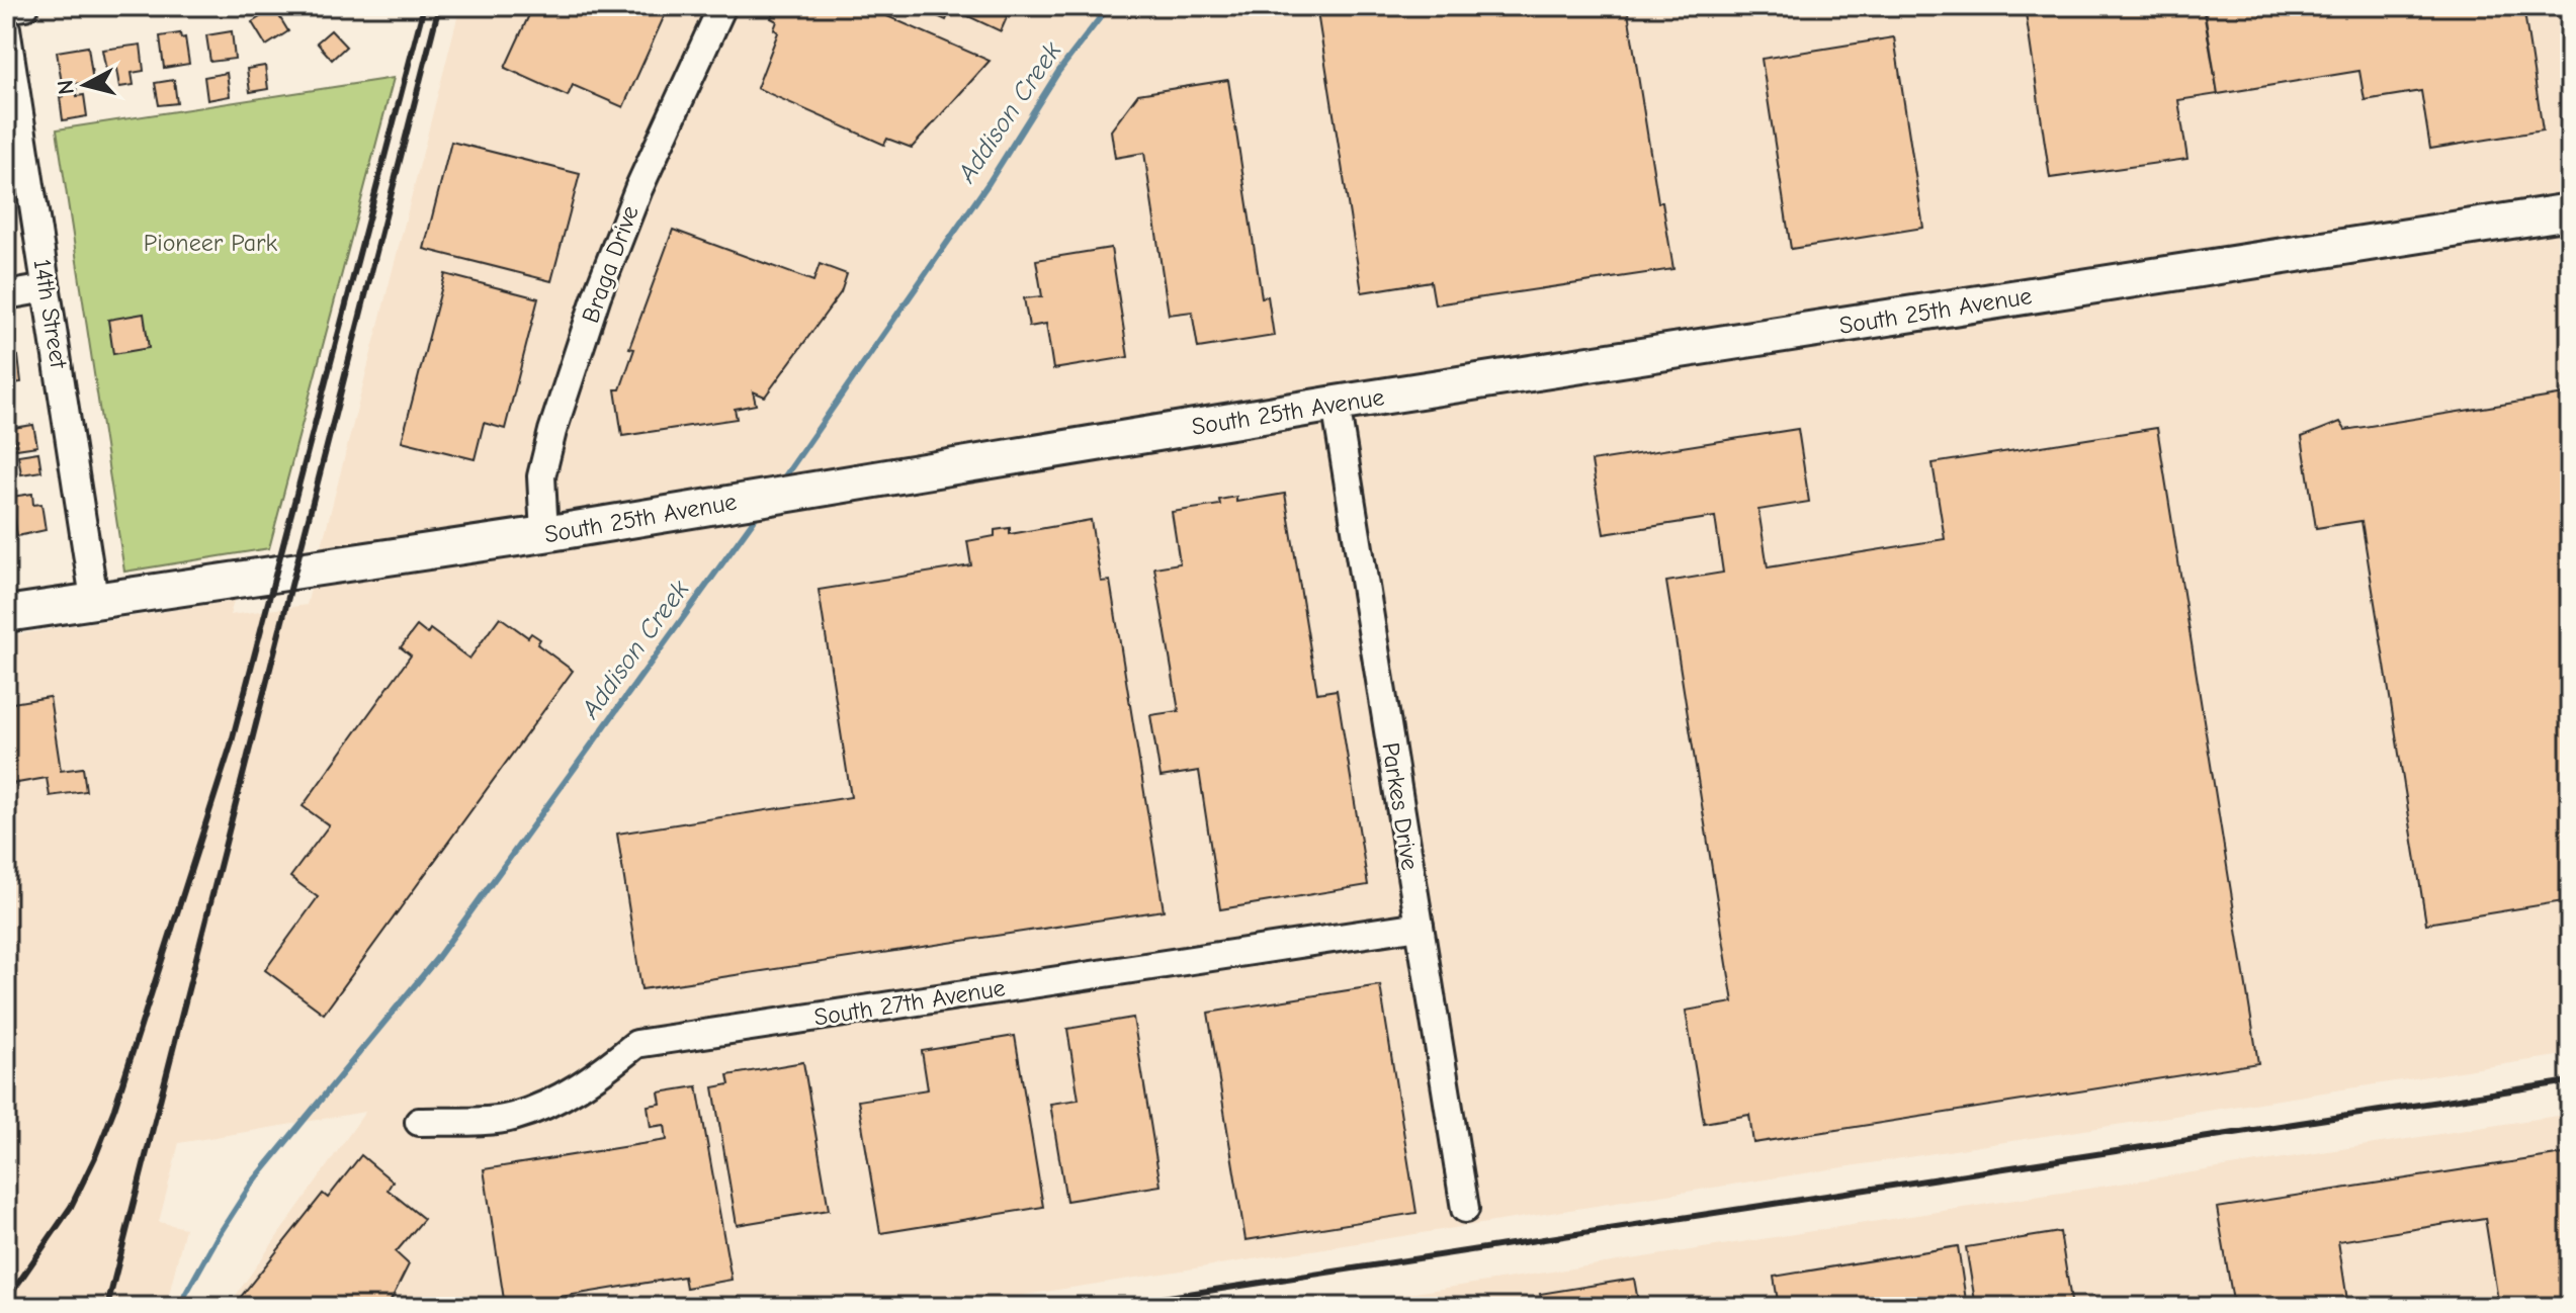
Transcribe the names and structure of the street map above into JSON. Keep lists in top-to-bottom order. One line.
{"streets":{"main road":["South 25th Avenue"],"street":["Braga Drive","14th Street","Parkes Drive","South 27th Avenue"]},"crossings":[["Braga Drive","South 25th Avenue"],["South 25th Avenue","14th Street"],["South 25th Avenue","Parkes Drive"],["Parkes Drive","South 27th Avenue"]],"water":["Addison Creek"],"parks":["Pioneer Park"],"north":"left"}
